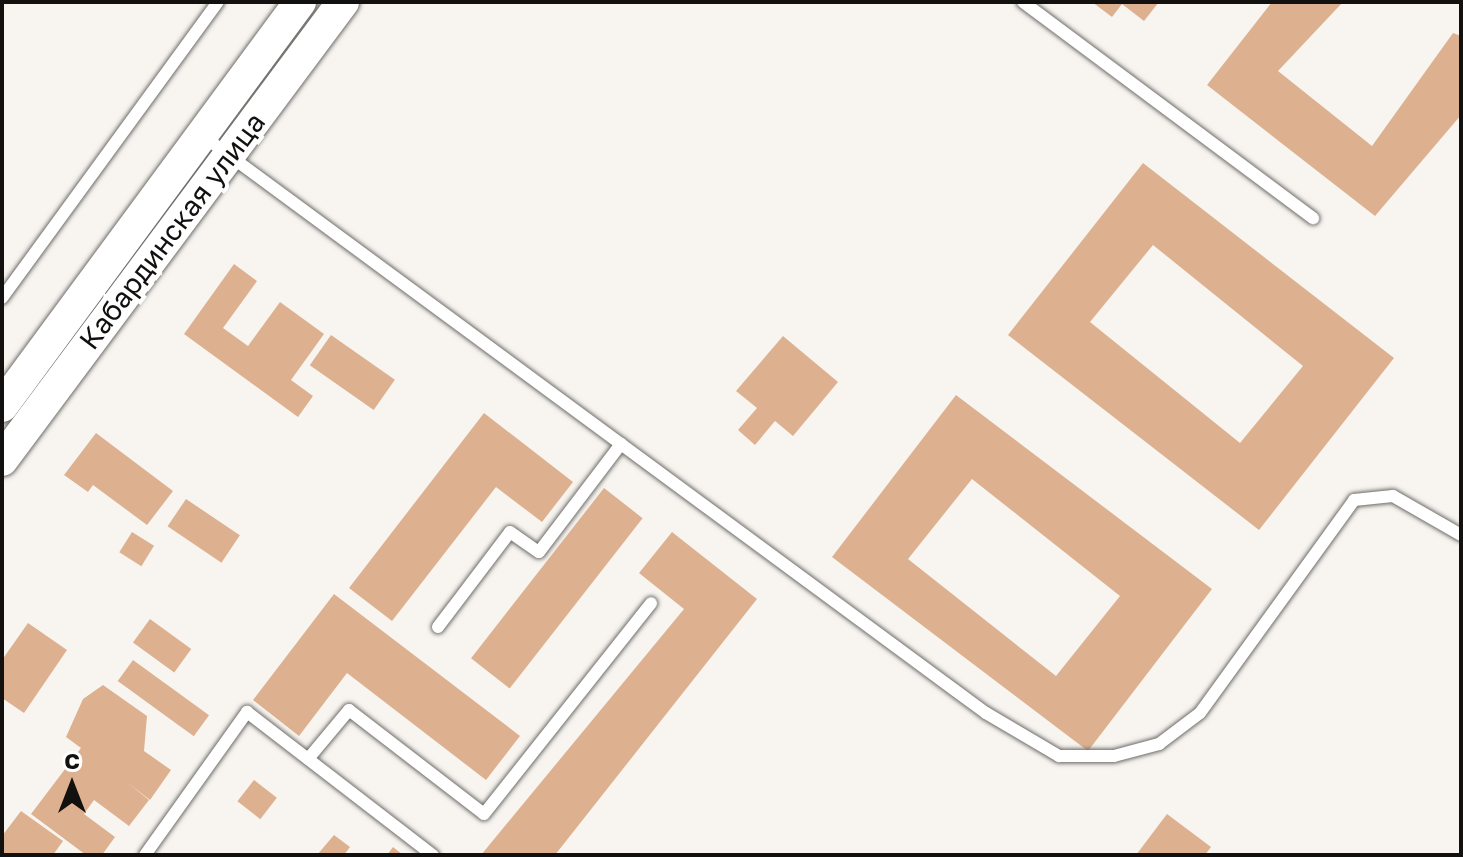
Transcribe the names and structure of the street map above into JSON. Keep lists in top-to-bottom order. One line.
{"streets":{"main road":["Кабардинская улица"]},"north":"top"}
